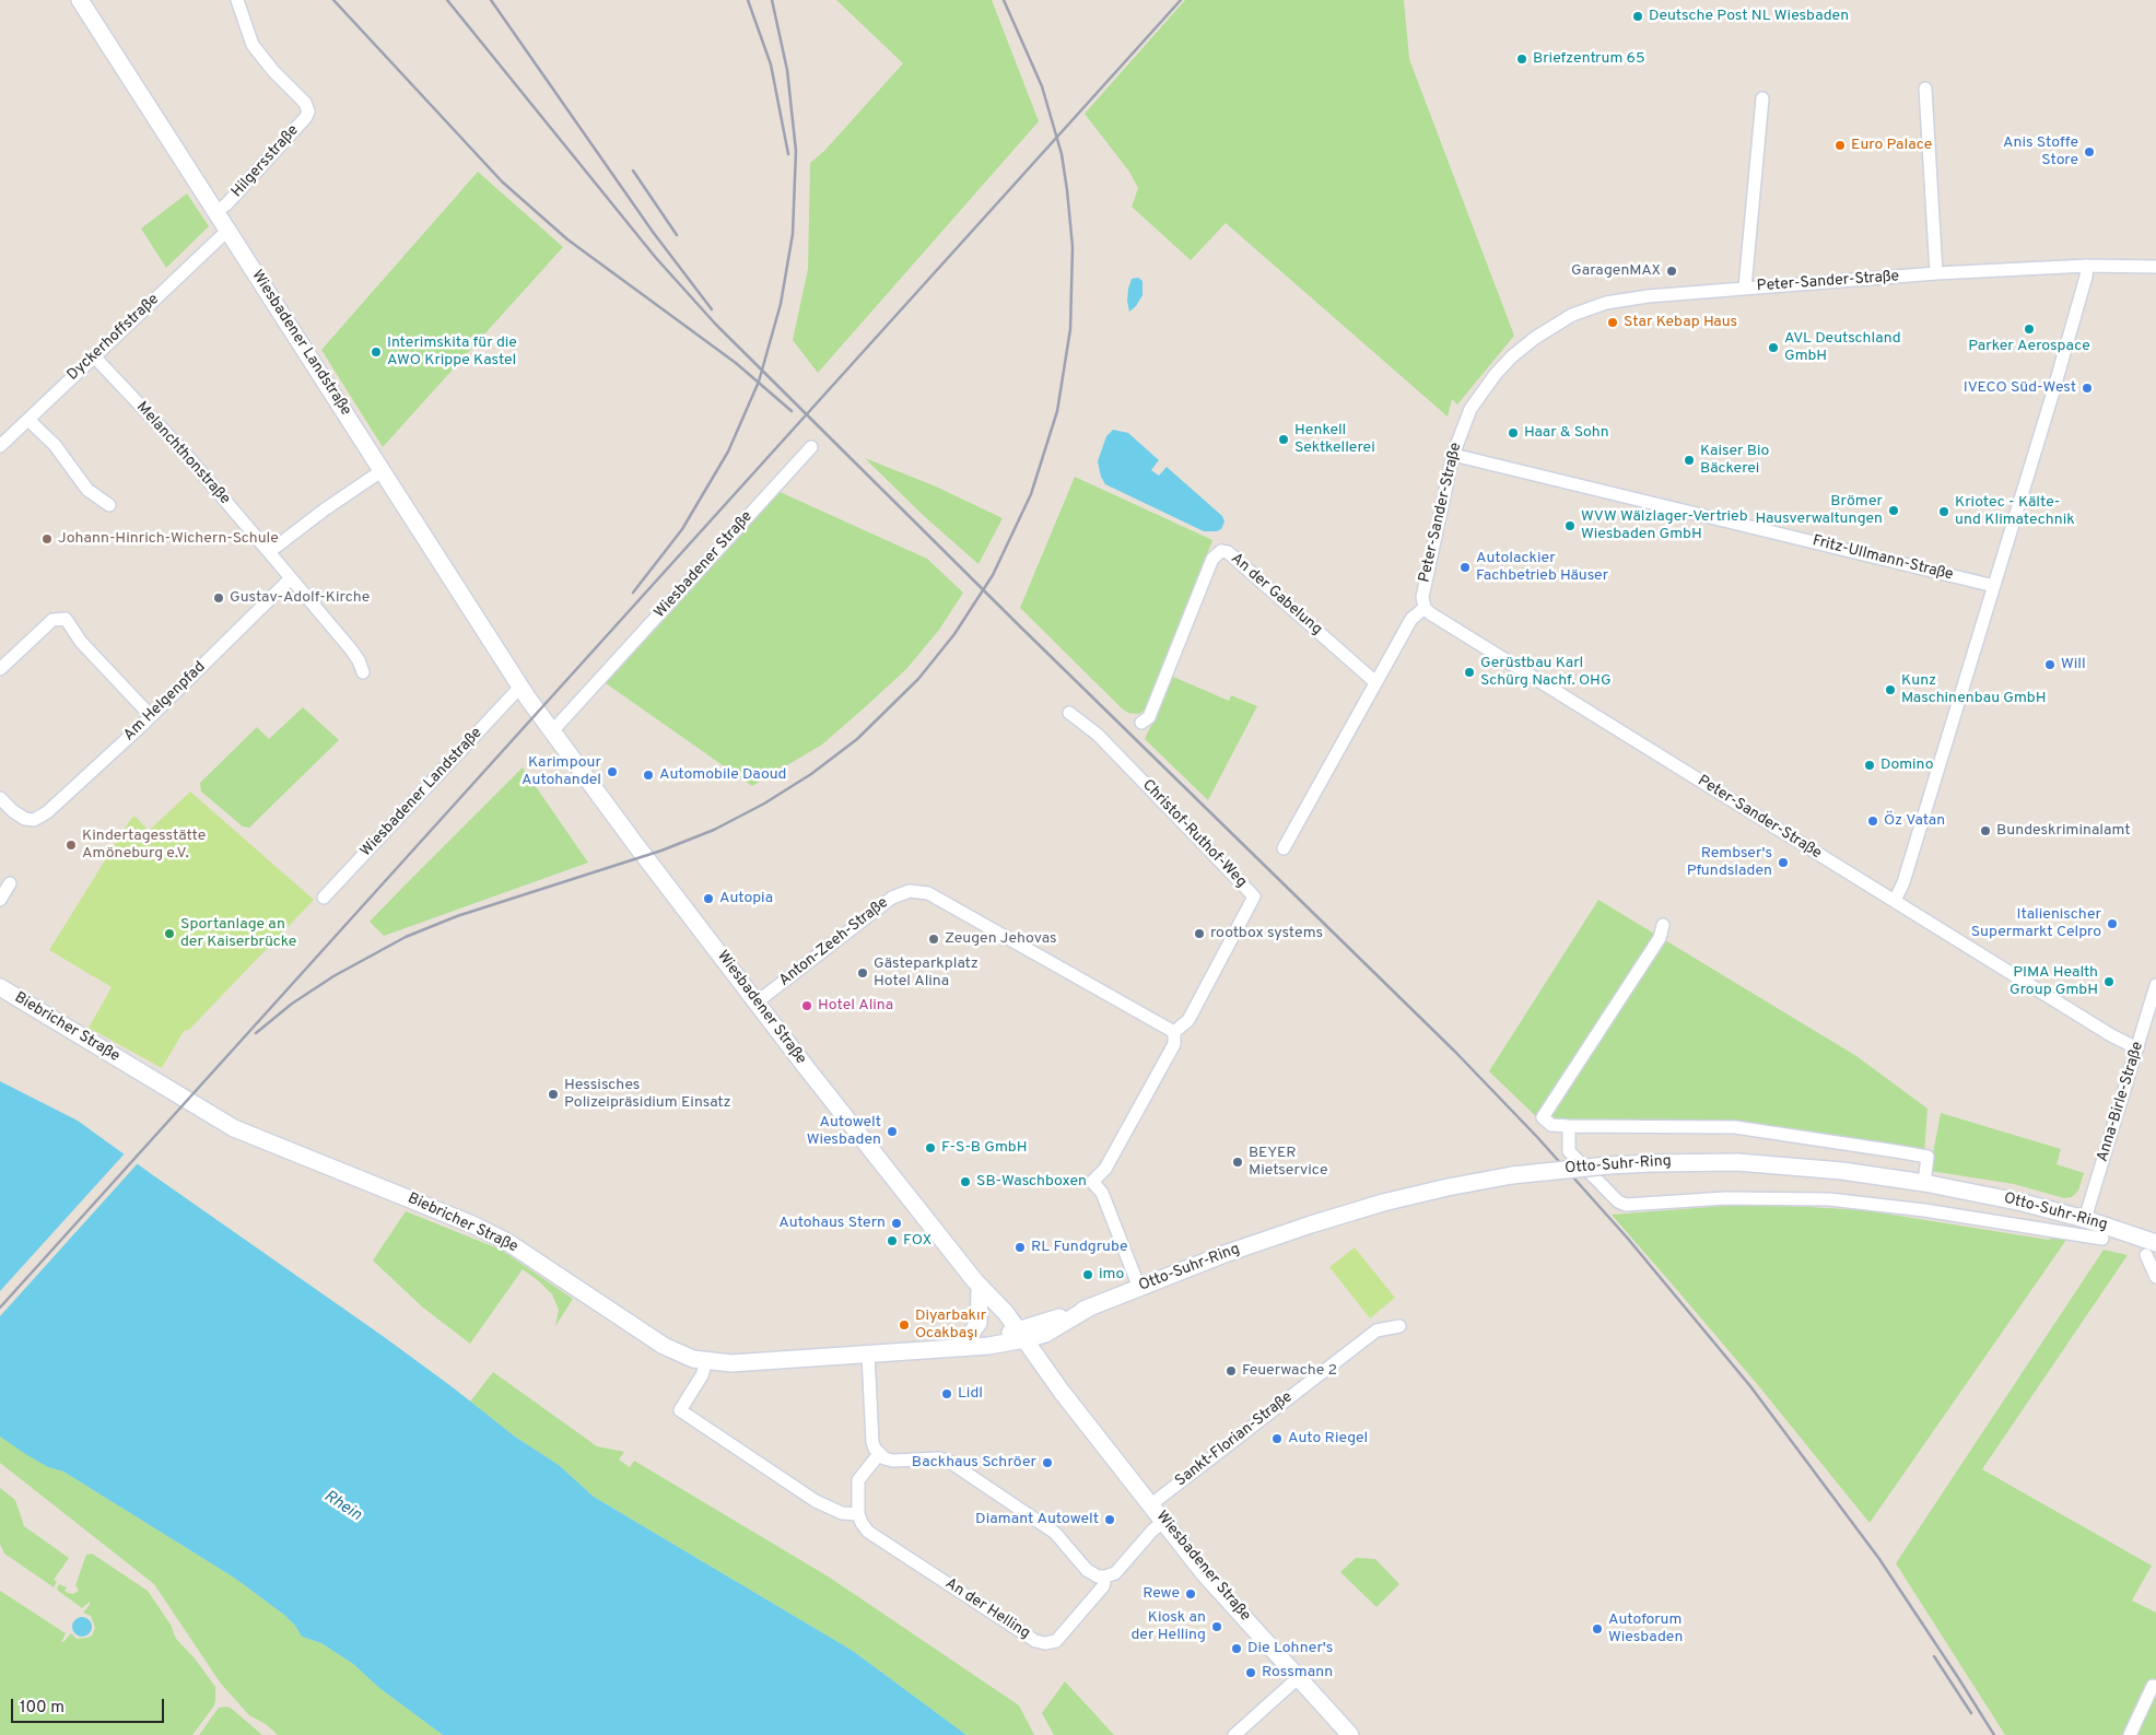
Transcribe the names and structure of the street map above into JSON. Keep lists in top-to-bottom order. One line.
{"streets":{"street":["Hilgersstraße","Peter-Sander-Straße","Dyckerhoffstraße","Wiesbadener Landstraße","Melanchthonstraße","Fritz-Ullmann-Straße","Wiesbadener Straße","An der Gabelung","Am Helgenpfad","Christof-Ruthof-Weg","Anton-Zeeh-Straße","Biebricher Straße","Anna-Birle-Straße","Otto-Suhr-Ring","Sankt-Florian-Straße","An der Helling"]},"crossings":[["Hilgersstraße","Wiesbadener Landstraße"],["Peter-Sander-Straße","Fritz-Ullmann-Straße"],["Peter-Sander-Straße","Anna-Birle-Straße"],["Dyckerhoffstraße","Wiesbadener Landstraße"],["Dyckerhoffstraße","Melanchthonstraße"],["Wiesbadener Landstraße","Wiesbadener Straße"],["Melanchthonstraße","Am Helgenpfad"],["Wiesbadener Straße","Anton-Zeeh-Straße"],["Wiesbadener Straße","Biebricher Straße"],["Wiesbadener Straße","Otto-Suhr-Ring"],["Wiesbadener Straße","Sankt-Florian-Straße"],["Wiesbadener Straße","An der Helling"],["Christof-Ruthof-Weg","Anton-Zeeh-Straße"],["Christof-Ruthof-Weg","Otto-Suhr-Ring"],["Biebricher Straße","Otto-Suhr-Ring"],["Anna-Birle-Straße","Otto-Suhr-Ring"]],"water":["Rhein"],"places":["Deutsche Post NL Wiesbaden","Briefzentrum 65","Euro Palace","Anis Stoffe Store","GaragenMAX","Star Kebap Haus","Parker Aerospace","AVL Deutschland GmbH","Interimskita für die AWO Krippe Kastel","IVECO Süd-West","Haar & Sohn","Henkell Sektkellerei","Kaiser Bio Bäckerei","Brömer Hausverwaltungen","Kriotec - Kälte- und Klimatechnik","WVW Wälzlager-Vertrieb Wiesbaden GmbH","Johann-Hinrich-Wichern-Schule","Autolackier Fachbetrieb Häuser","Gustav-Adolf-Kirche","Will","Gerüstbau Karl Schürg Nachf. OHG","Kunz Maschinenbau GmbH","Domino","Karimpour Autohandel","Automobile Daoud","Öz Vatan","Bundeskriminalamt","Kindertagesstätte Amöneburg e.V.","Rembser's Pfundsladen","Autopia","Italienischer Supermarkt Celpro","Sportanlage an der Kaiserbrücke","rootbox systems","Zeugen Jehovas","Gästeparkplatz Hotel Alina","PIMA Health Group GmbH","Hotel Alina","Hessisches Polizeipräsidium Einsatz","Autowelt Wiesbaden","F-S-B GmbH","BEYER Mietservice","SB-Waschboxen","Autohaus Stern","FOX","RL Fundgrube","imo","Diyarbakır Ocakbaşı","Feuerwache 2","Lidl","Auto Riegel","Backhaus Schröer","Diamant Autowelt","Rewe","Kiosk an der Helling","Autoforum Wiesbaden","Die Lohner's","Rossmann"],"scale_bar":"100 m"}
